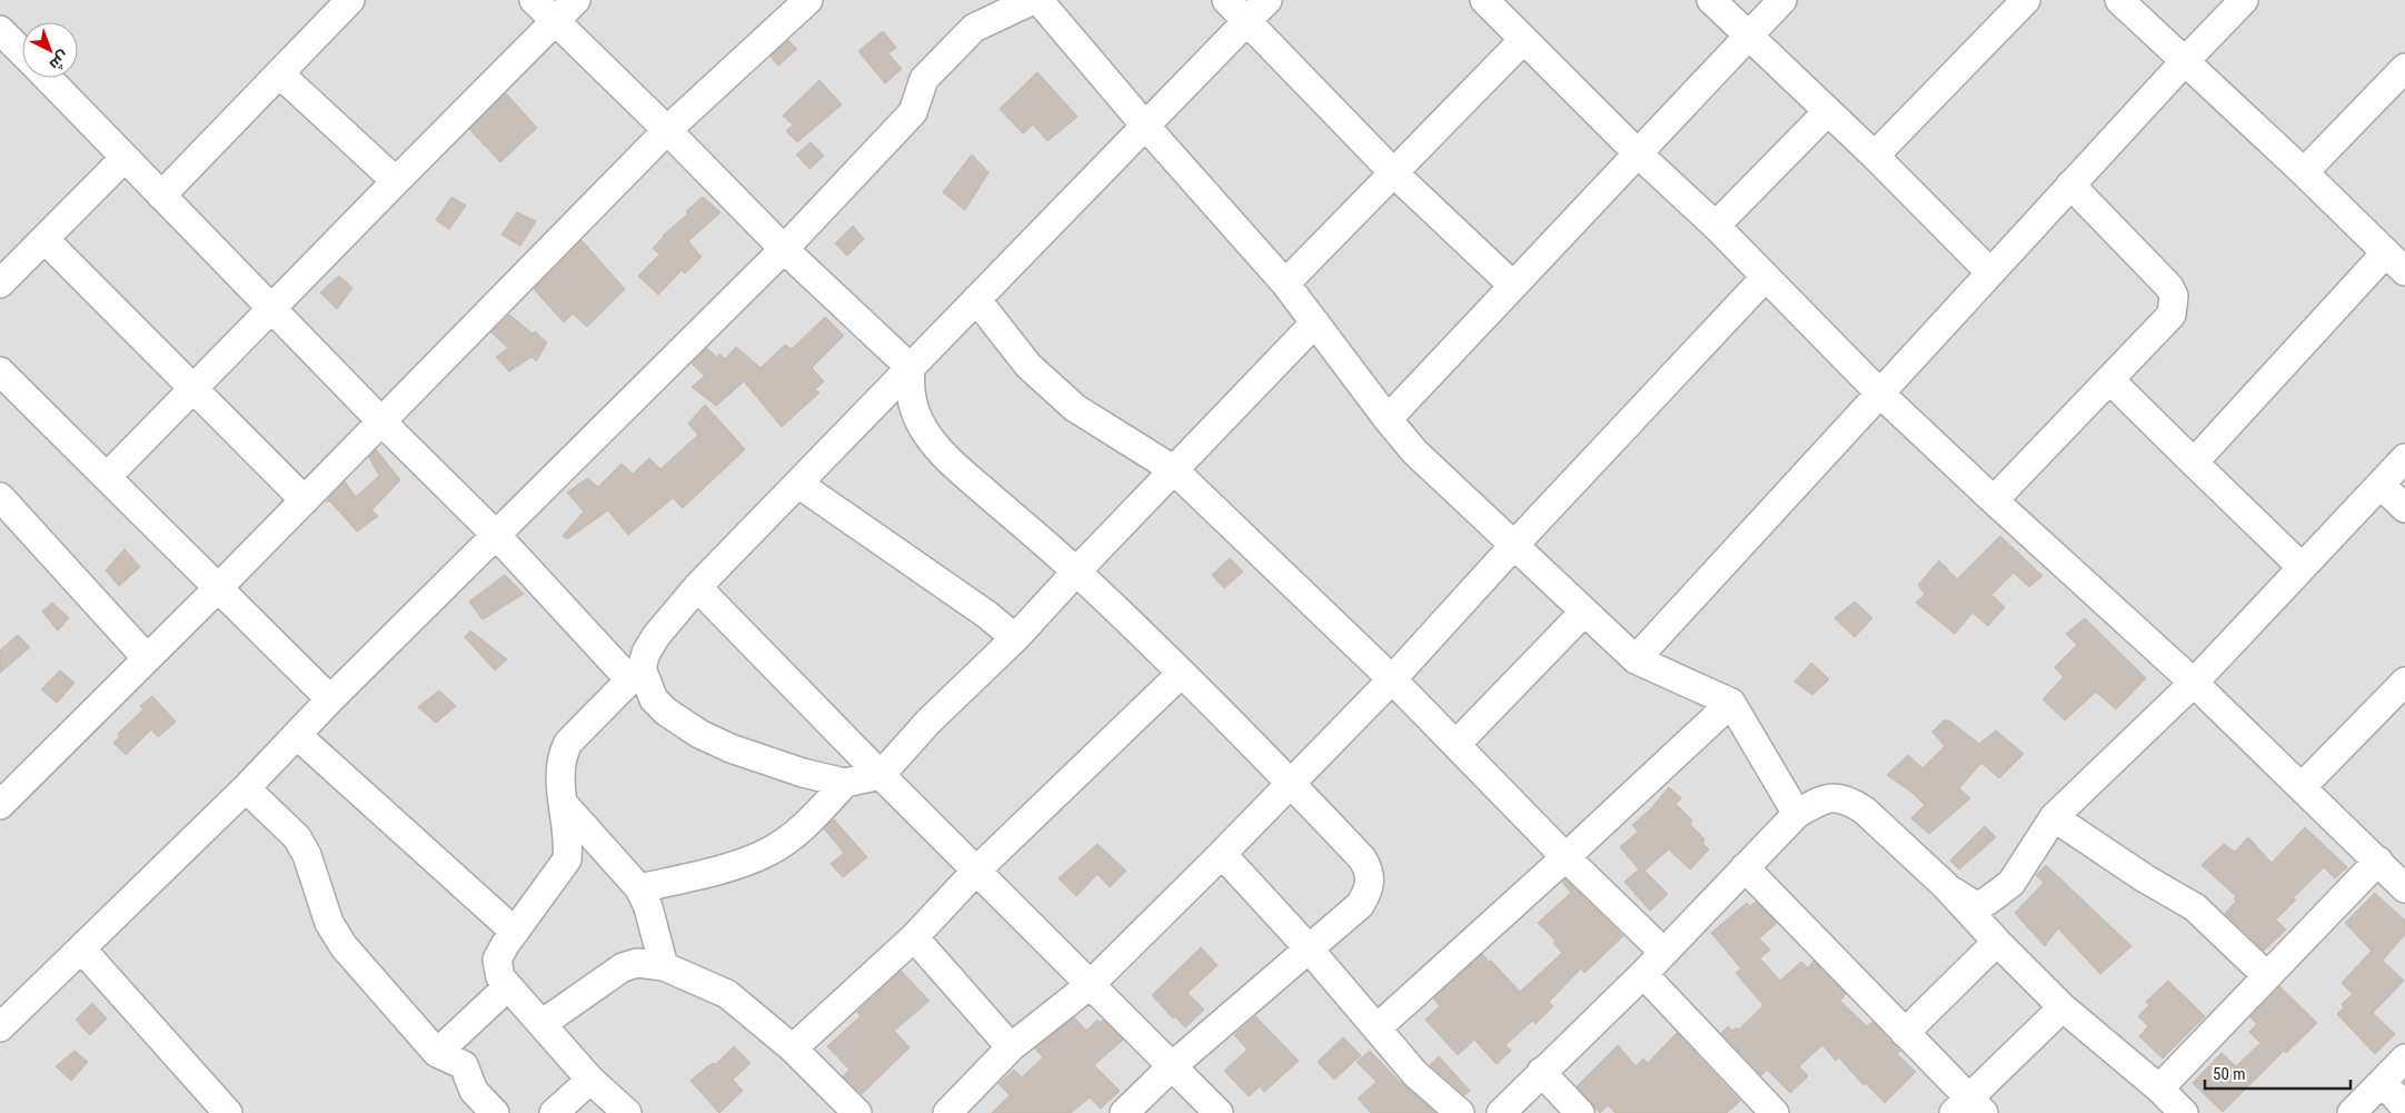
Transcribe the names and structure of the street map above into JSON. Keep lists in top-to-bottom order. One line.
{"scale_bar":"50 m","north":"bottom right"}
